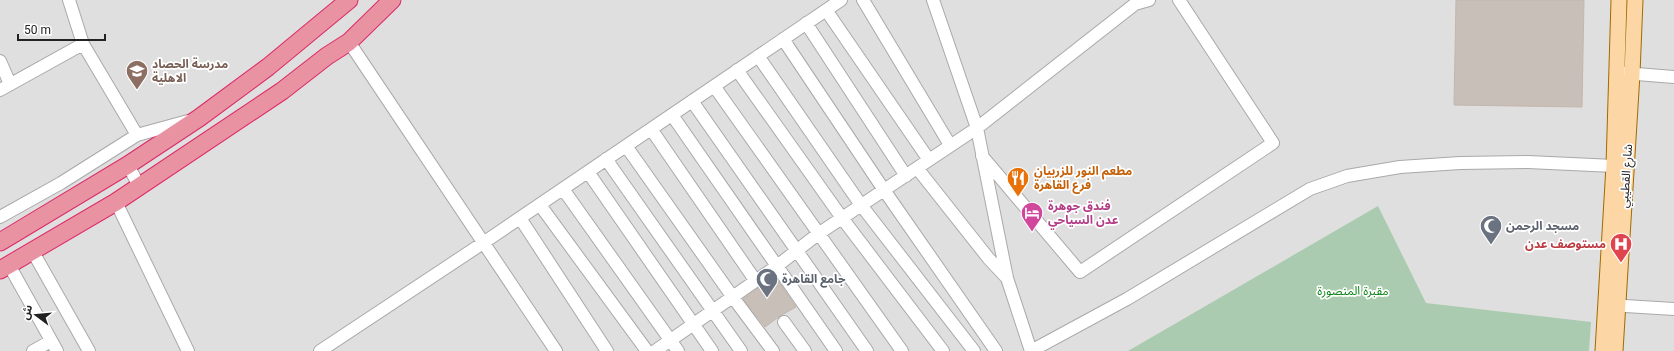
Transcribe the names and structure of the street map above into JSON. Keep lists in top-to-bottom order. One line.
{"streets":{"main road":["شارع القطيبي"]},"parks":["مقبرة المنصورة"],"places":{"school or university":["مدرسة الحصاد الاهلية"],"restaurant":["مطعم النور للزربيان فرع القاهرة"],"hotel":["فندق جوهرة عدن السياحي"],"mosque":["مسجد الرحمن","جامع القاهرة"],"hospital":["مستوصف عدن"]},"scale_bar":"50 m","north":"left"}
